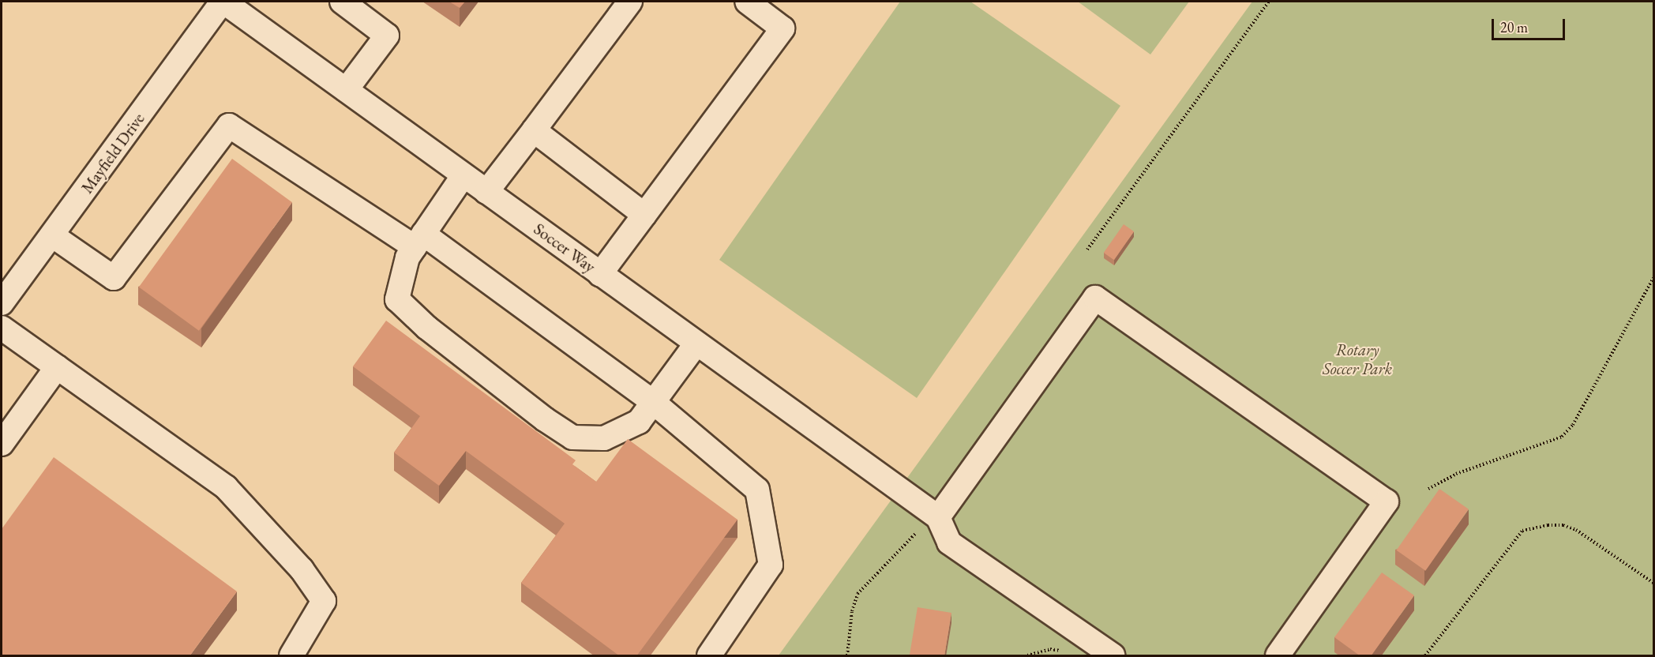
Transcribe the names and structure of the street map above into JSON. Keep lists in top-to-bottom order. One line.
{"streets":{"street":["Mayfield Drive","Soccer Way"]},"crossings":[["Mayfield Drive","Soccer Way"]],"parks":["Rotary Soccer Park"],"scale_bar":"20 m"}
